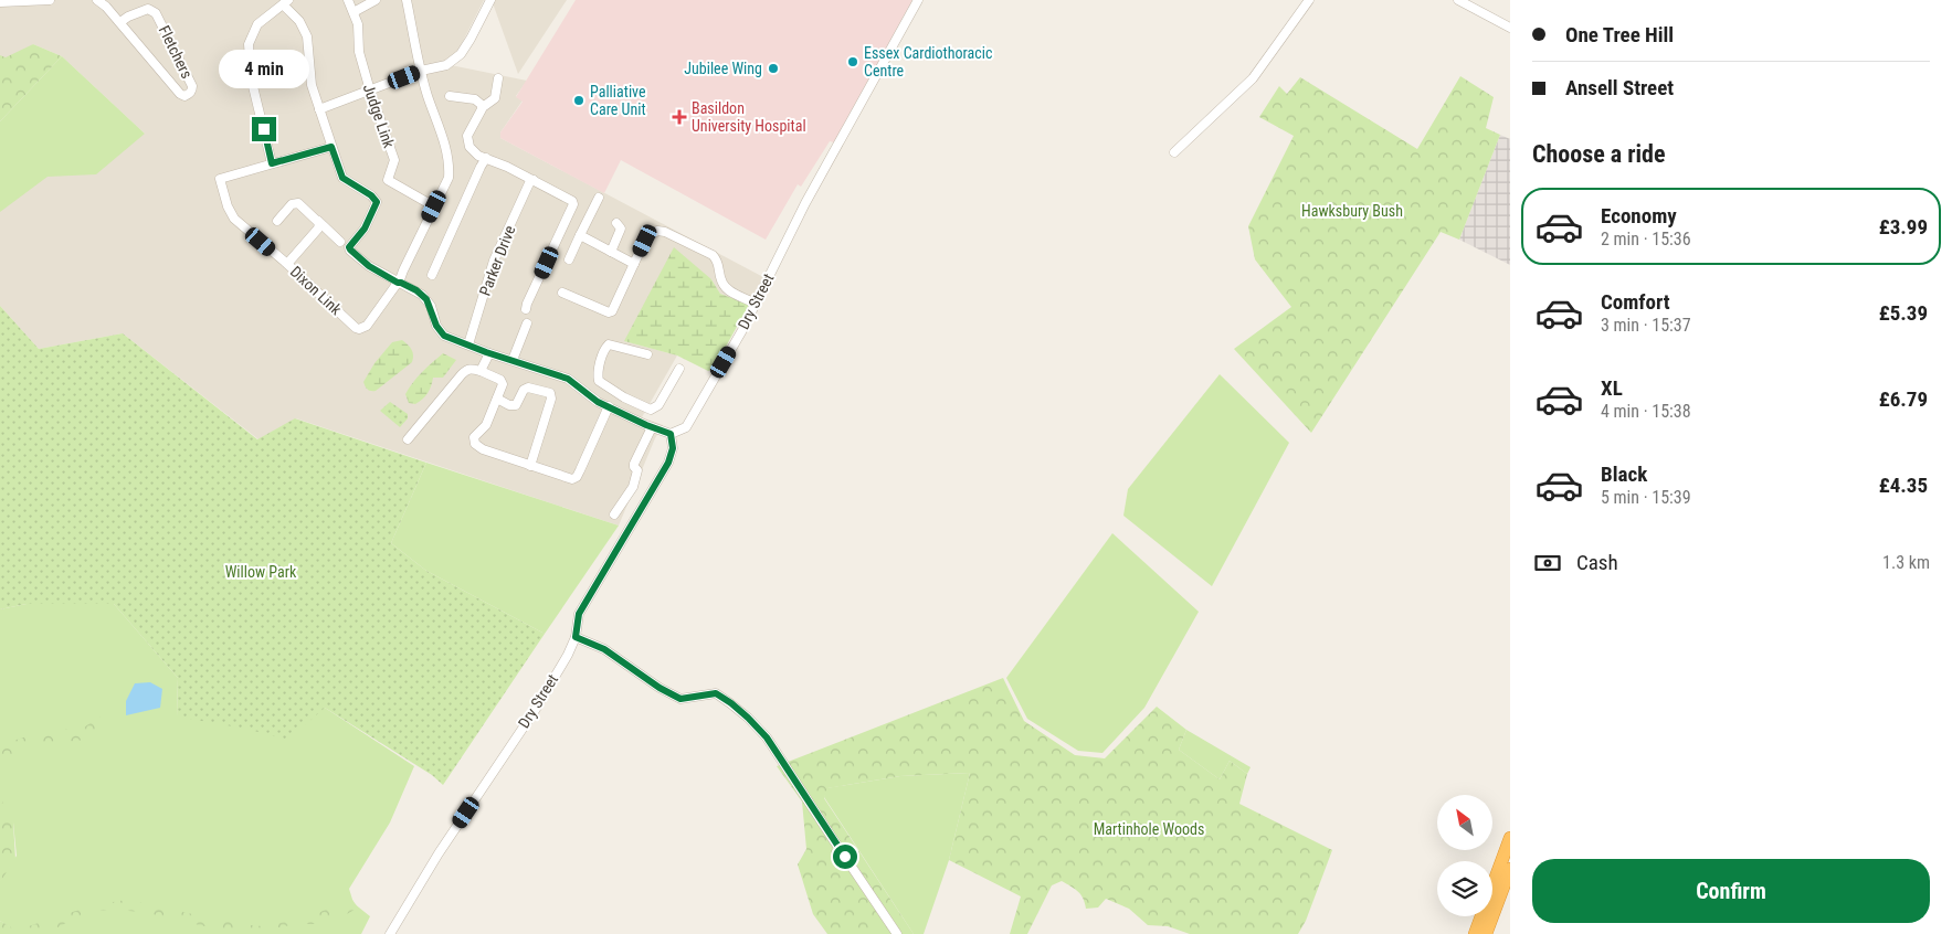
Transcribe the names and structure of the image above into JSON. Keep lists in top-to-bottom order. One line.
{"streets":{"street":["Fletchers","Judge Link","Parker Drive","Dixon Link","Dry Street"]},"parks":["Hawksbury Bush","Willow Park","Martinhole Woods"],"places":{"other":["Essex Cardiothoracic Centre","Jubilee Wing","Palliative Care Unit"],"health":["Basildon University Hospital"]},"north":"top left","page":{"banner":["One Tree Hill","Ansell Street"],"bubble":"4 min","heading":"Choose a ride","list":[{"name":"Economy","note":"2 min · 15:36","value":"£3.99"},{"name":"Comfort","note":"3 min · 15:37","value":"£5.39"},{"name":"XL","note":"4 min · 15:38","value":"£6.79"},{"name":"Black","note":"5 min · 15:39","value":"£4.35"}],"pay":["Cash","1.3 km"],"buttons":"Confirm"}}
